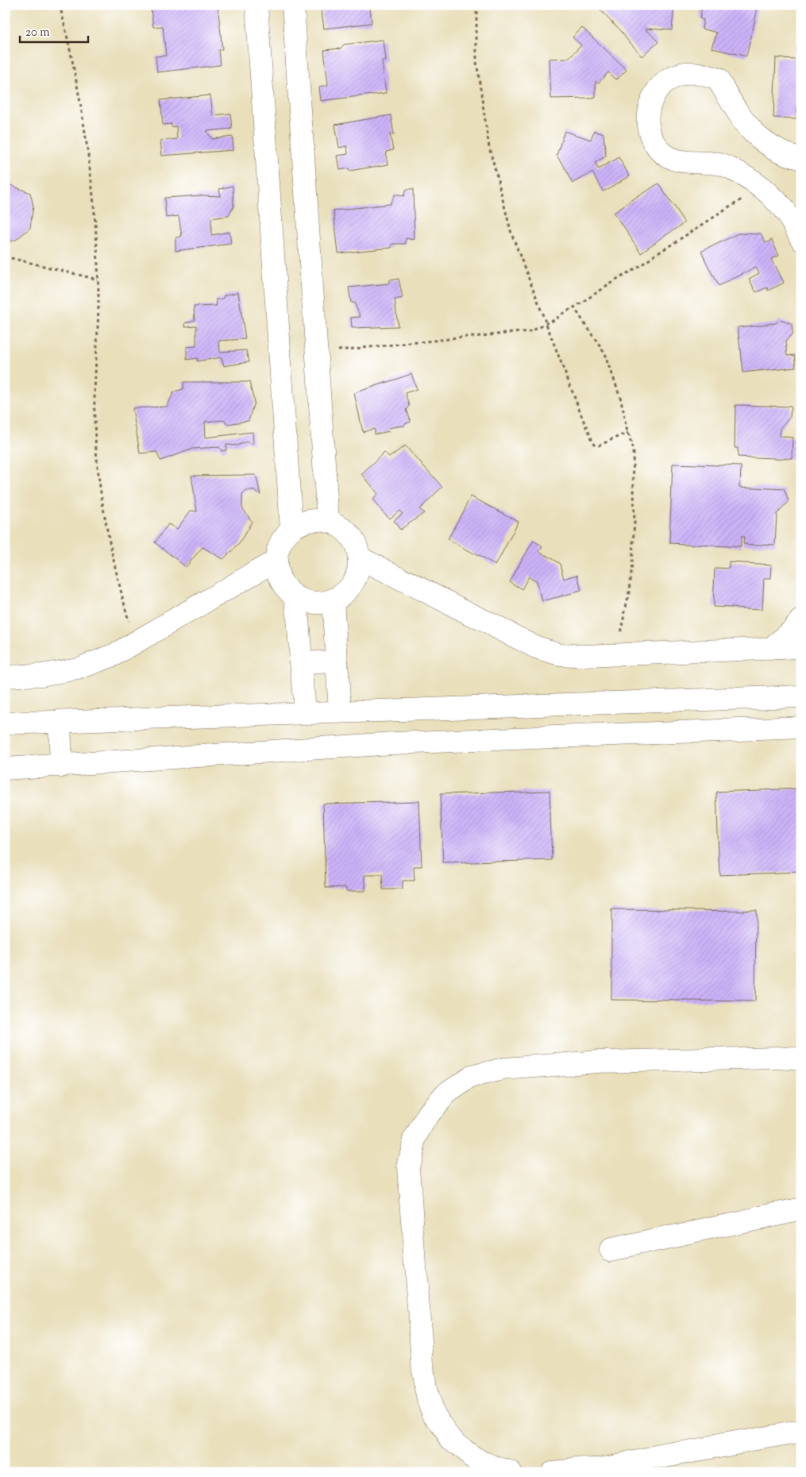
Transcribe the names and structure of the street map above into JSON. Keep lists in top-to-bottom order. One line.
{"scale_bar":"20 m"}
